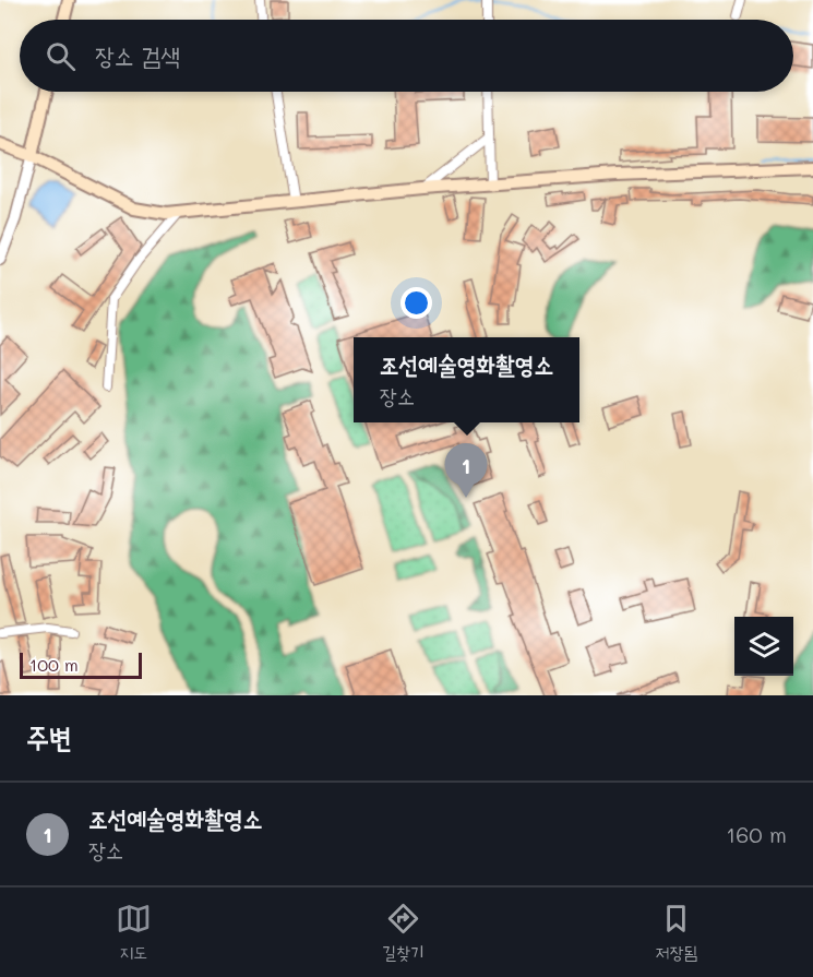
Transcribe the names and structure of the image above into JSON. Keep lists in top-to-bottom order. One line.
{"scale_bar":"100 m","page":{"search":"장소 검색","popup":["조선예술영화촬영소","장소"],"pins":"1","scale":"100 m","heading":"주변","list":[{"mark":"1","name":"조선예술영화촬영소","note":"장소","value":"160 m"}],"nav":["지도","길찾기","저장됨"]}}
